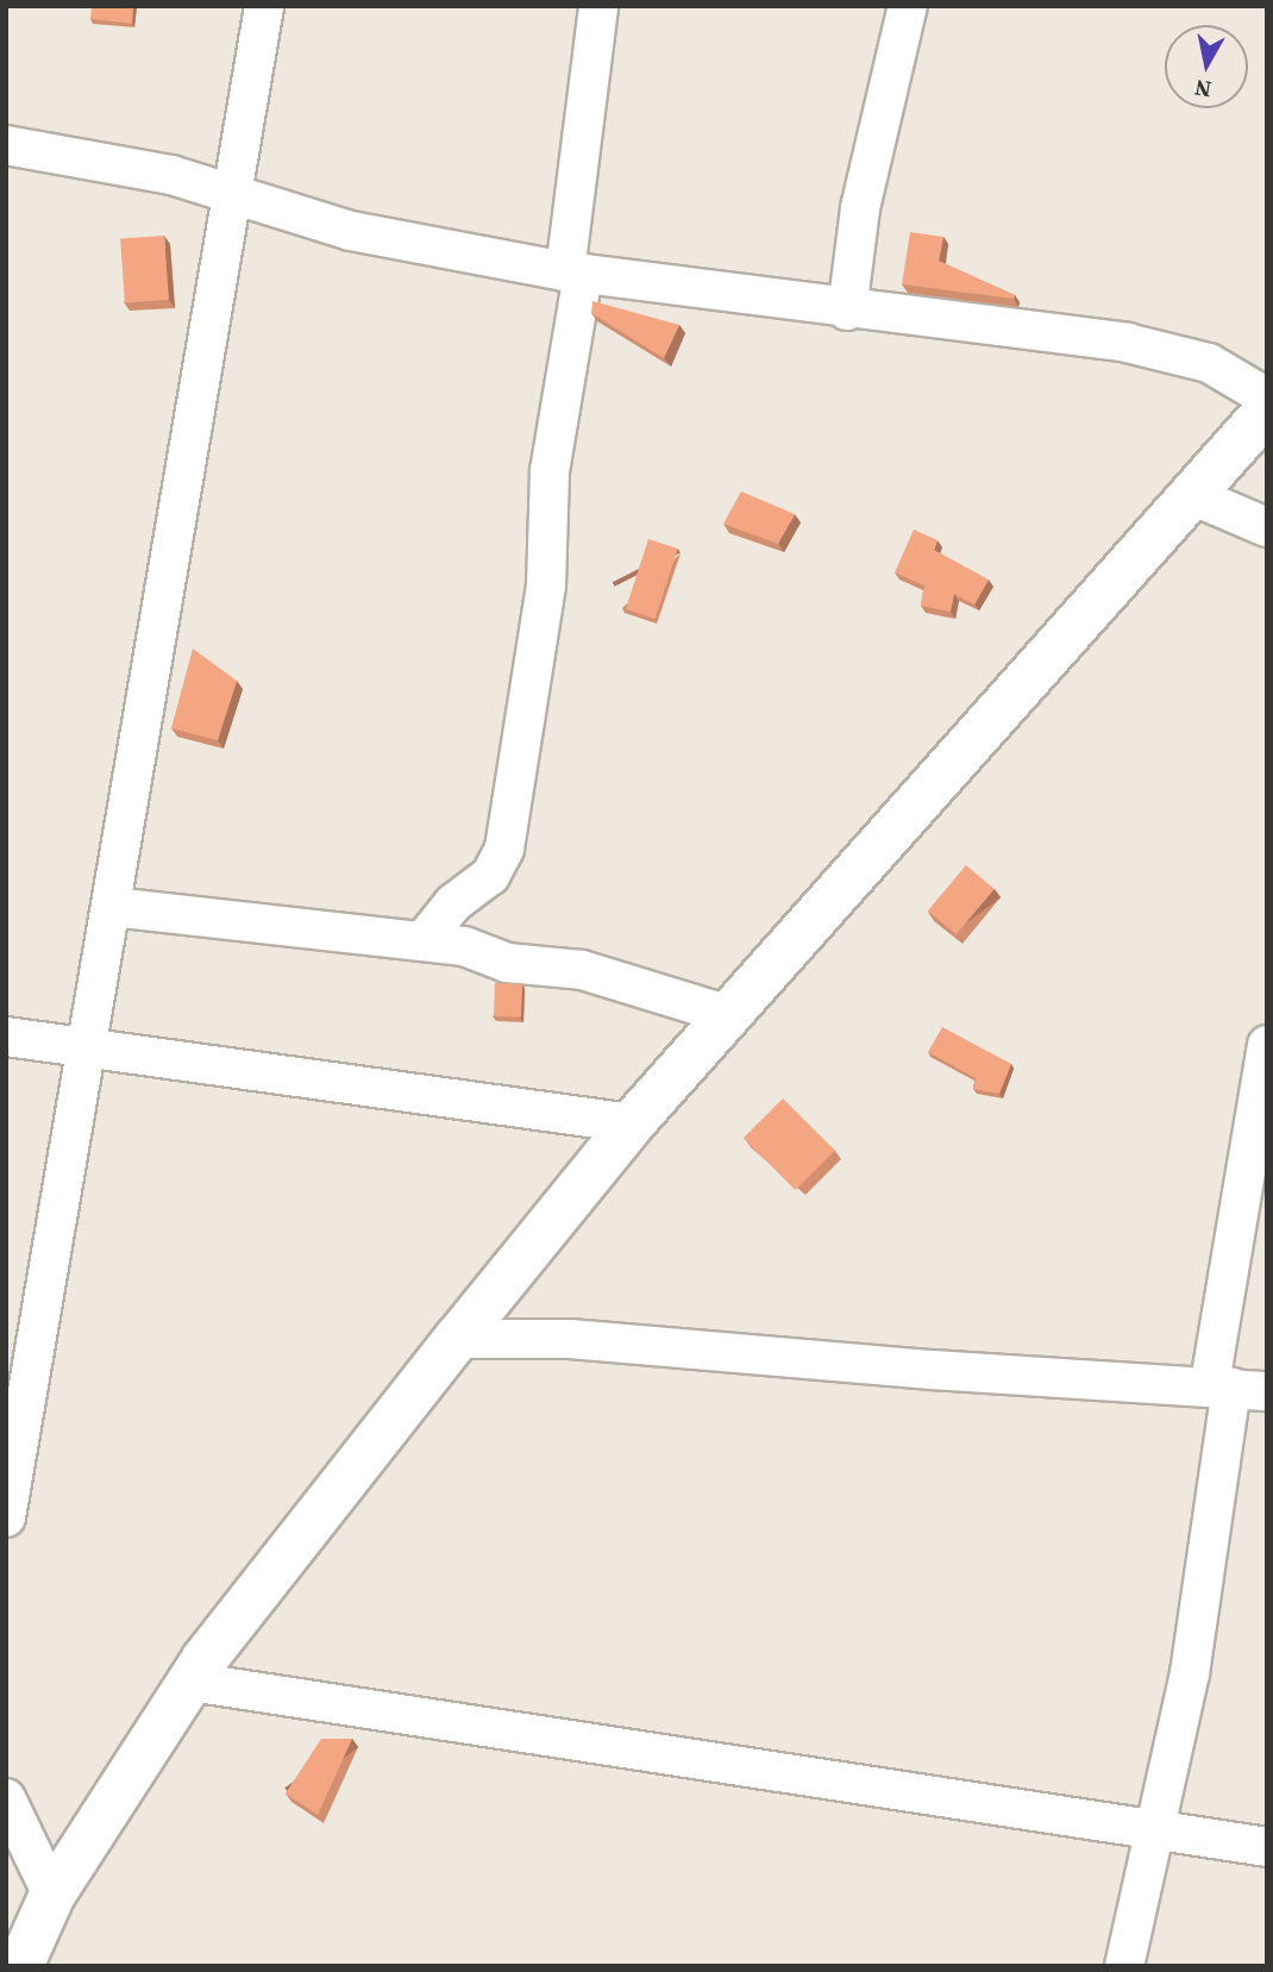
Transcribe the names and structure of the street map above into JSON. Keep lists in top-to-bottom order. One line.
{"north":"bottom"}
